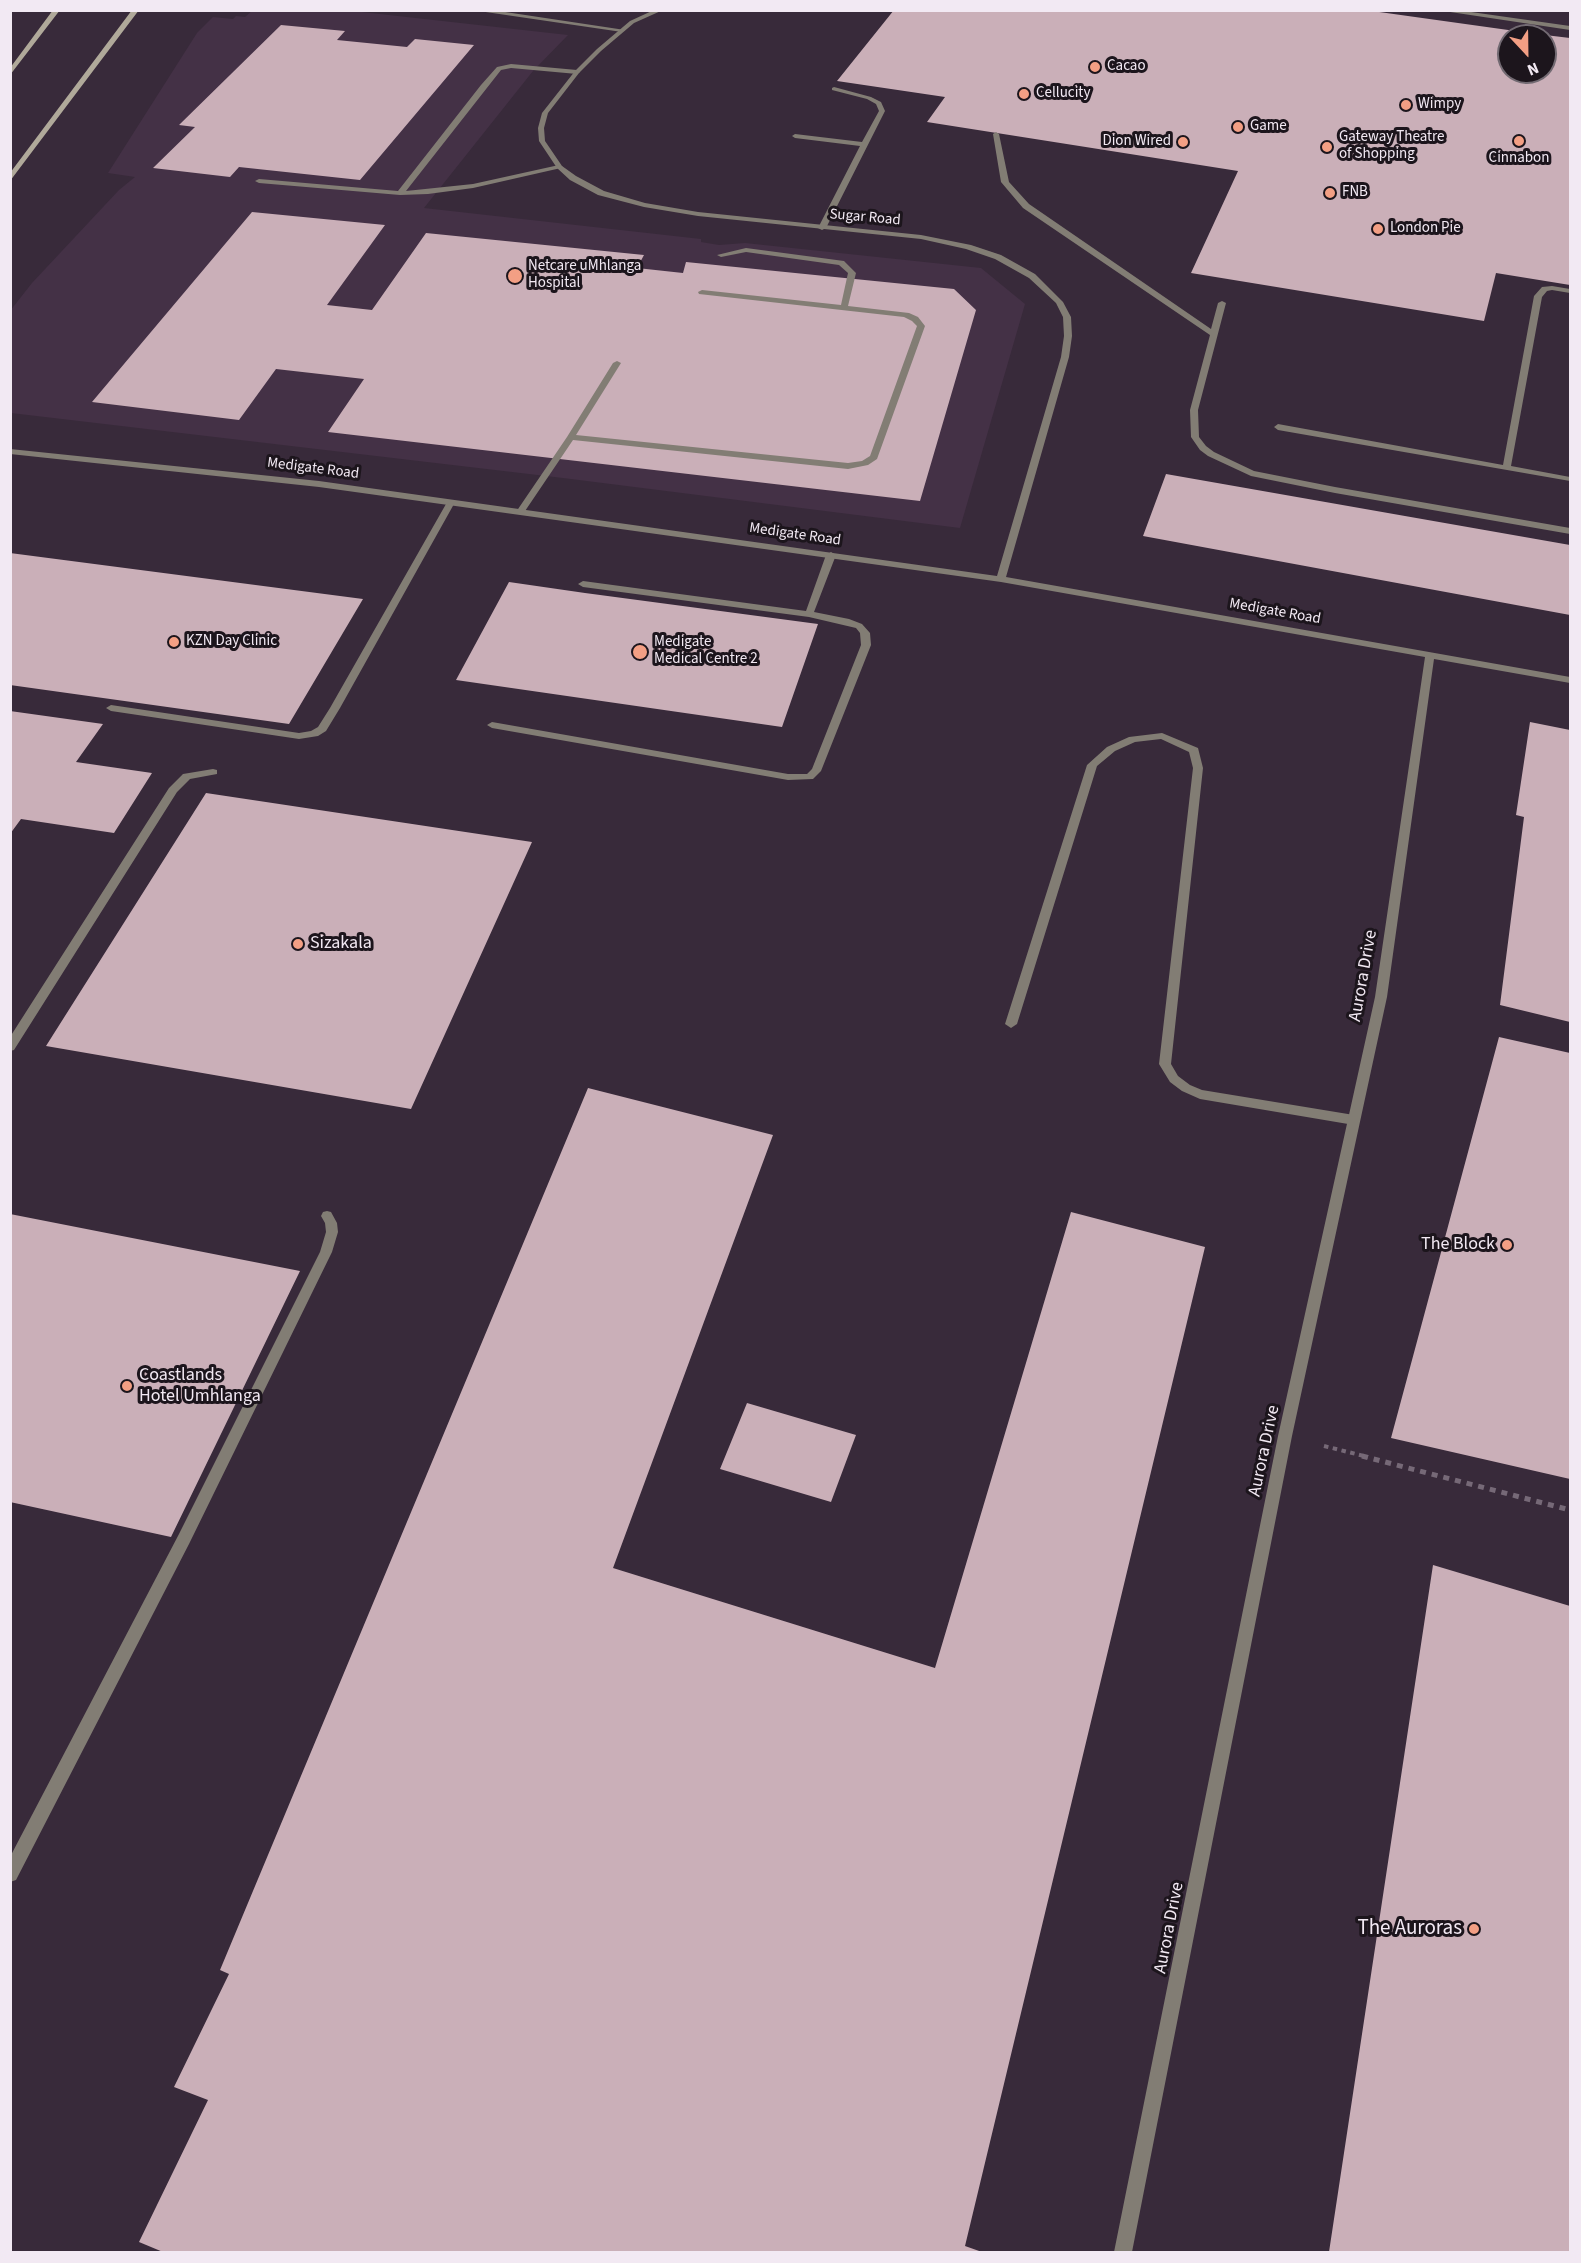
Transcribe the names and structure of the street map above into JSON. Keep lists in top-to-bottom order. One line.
{"streets":{"street":["Sugar Road","Medigate Road","Aurora Drive"]},"crossings":[["Sugar Road","Medigate Road"],["Medigate Road","Aurora Drive"]],"places":["Cacao","Cellucity","Wimpy","Game","Cinnabon","Dion Wired","Gateway Theatre of Shopping","FNB","London Pie","Netcare uMhlanga Hospital","KZN Day Clinic","Medigate Medical Centre 2","Sizakala","The Block","Coastlands Hotel Umhlanga","The Auroras"],"north":"bottom"}
